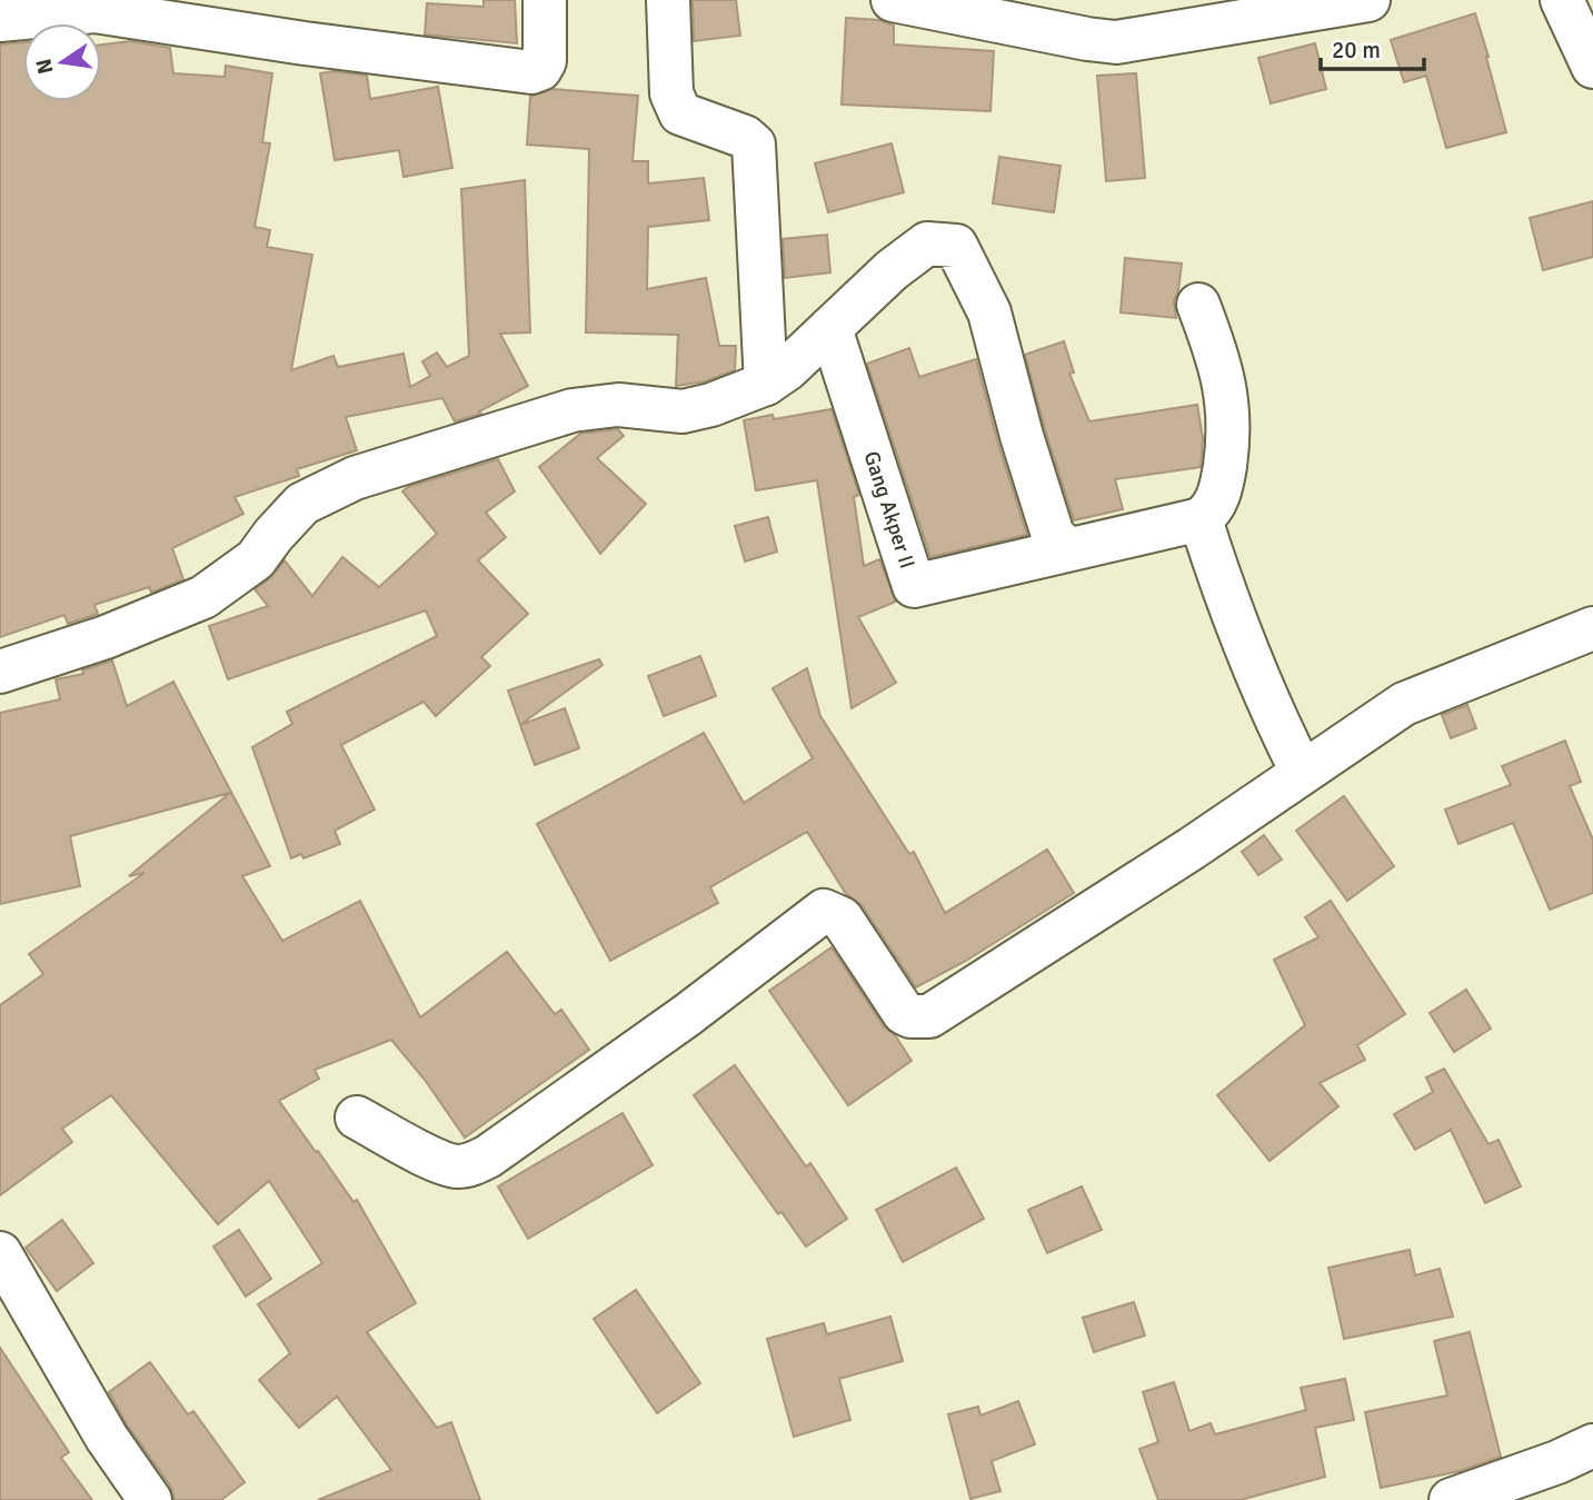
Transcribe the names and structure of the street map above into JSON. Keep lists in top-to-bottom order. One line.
{"streets":{"street":["Gang Akper II"]},"scale_bar":"20 m","north":"left"}
